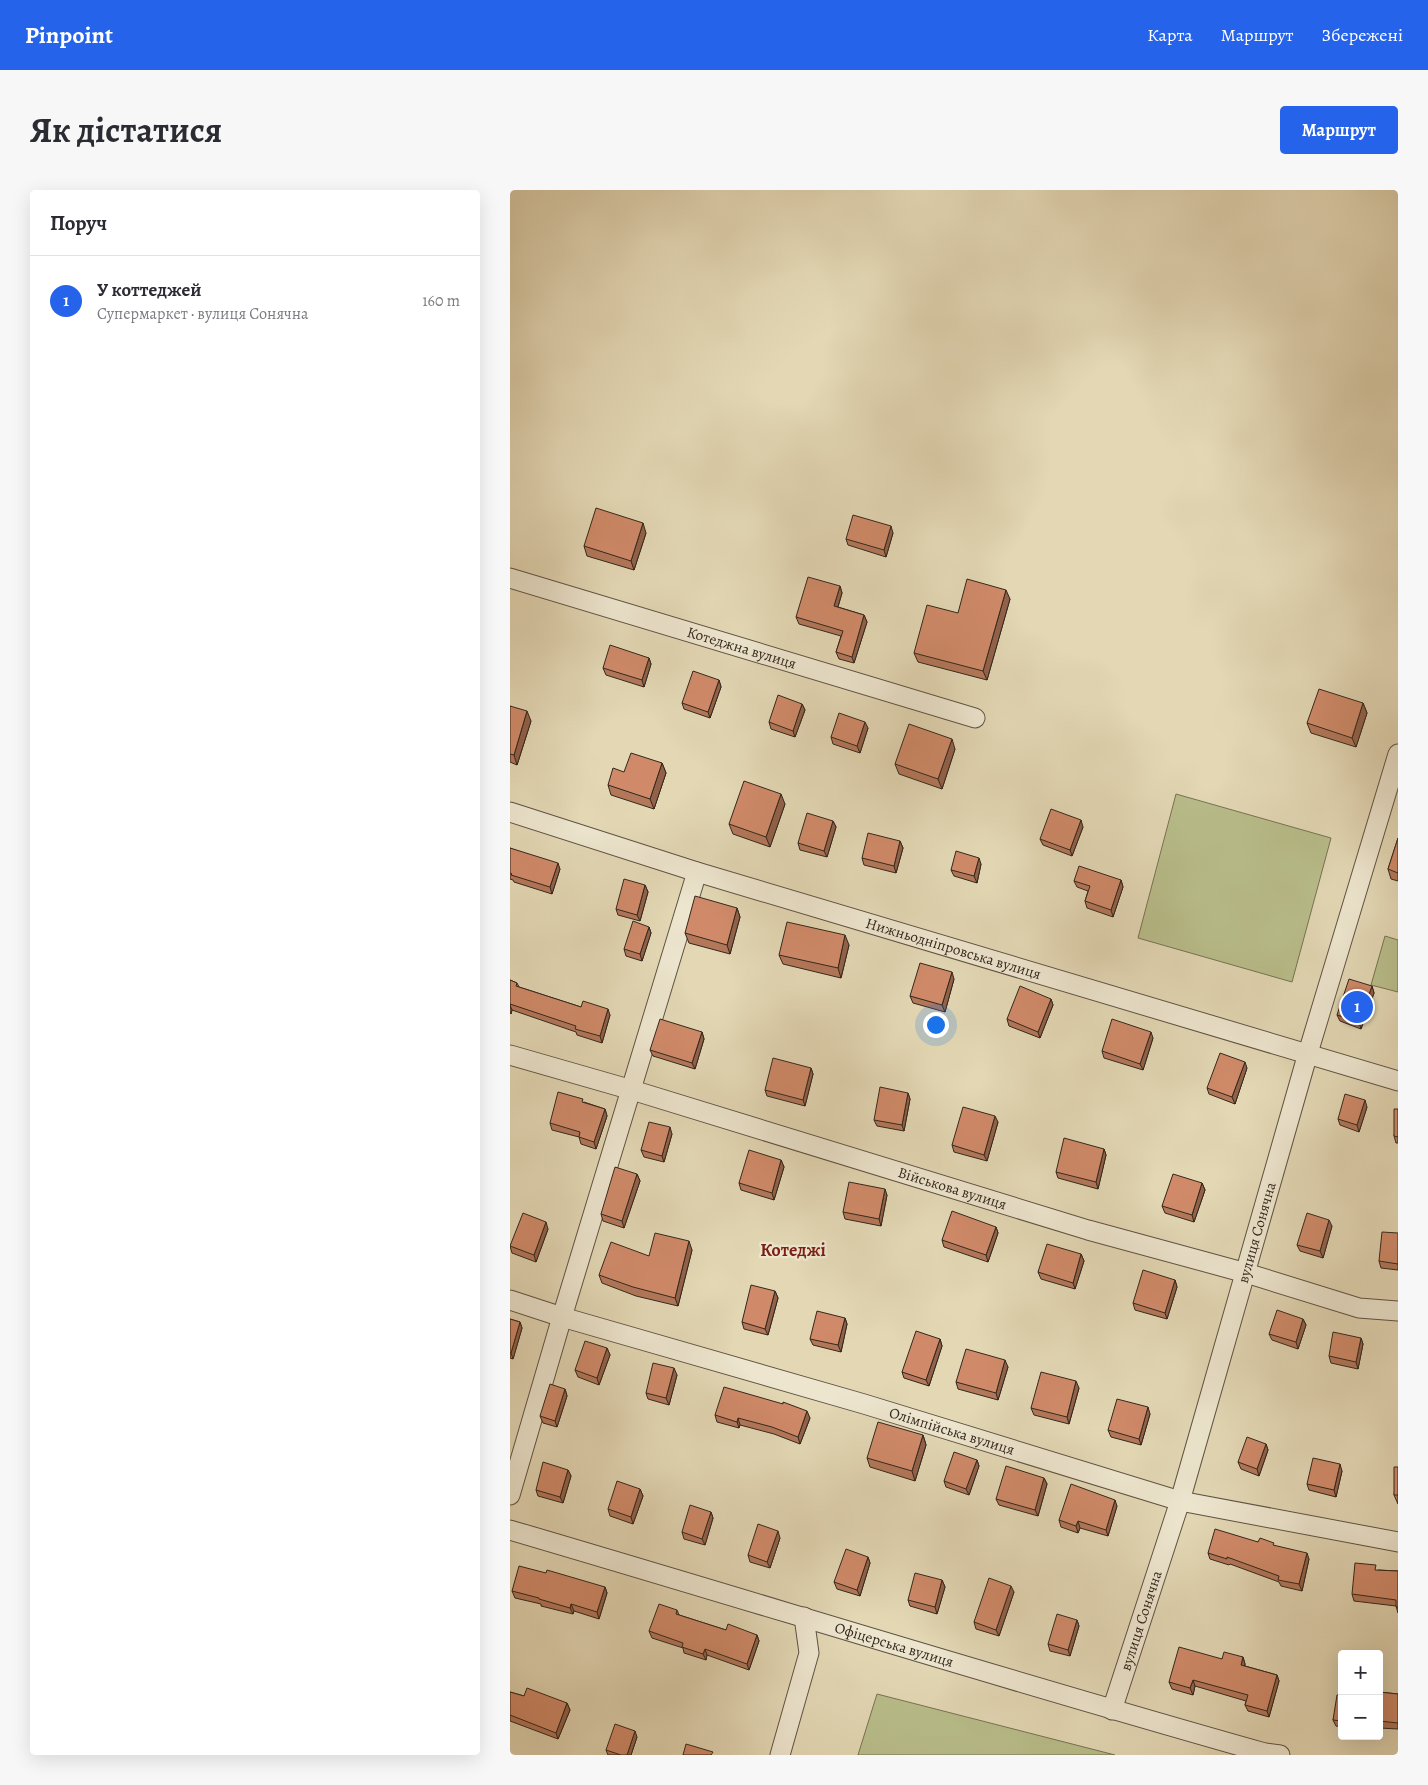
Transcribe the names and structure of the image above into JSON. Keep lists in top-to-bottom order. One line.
{"streets":{"street":["Котеджна вулиця","Нижньодніпровська вулиця","Військова вулиця","вулиця Сонячна","Олімпійська вулиця","Офіцерська вулиця"]},"crossings":[["Нижньодніпровська вулиця","вулиця Сонячна"],["Військова вулиця","вулиця Сонячна"],["вулиця Сонячна","Олімпійська вулиця"],["вулиця Сонячна","Офіцерська вулиця"]],"districts":["Котеджі"],"page":{"header":"Pinpoint","nav":["Карта","Маршрут","Збережені"],"title":"Як дістатися","buttons":"Маршрут","heading":"Поруч","list":[{"mark":"1","name":"У коттеджей","note":"Супермаркет · вулиця Сонячна","value":"160 m"}],"pins":"1","map_buttons":["+","−"]}}
